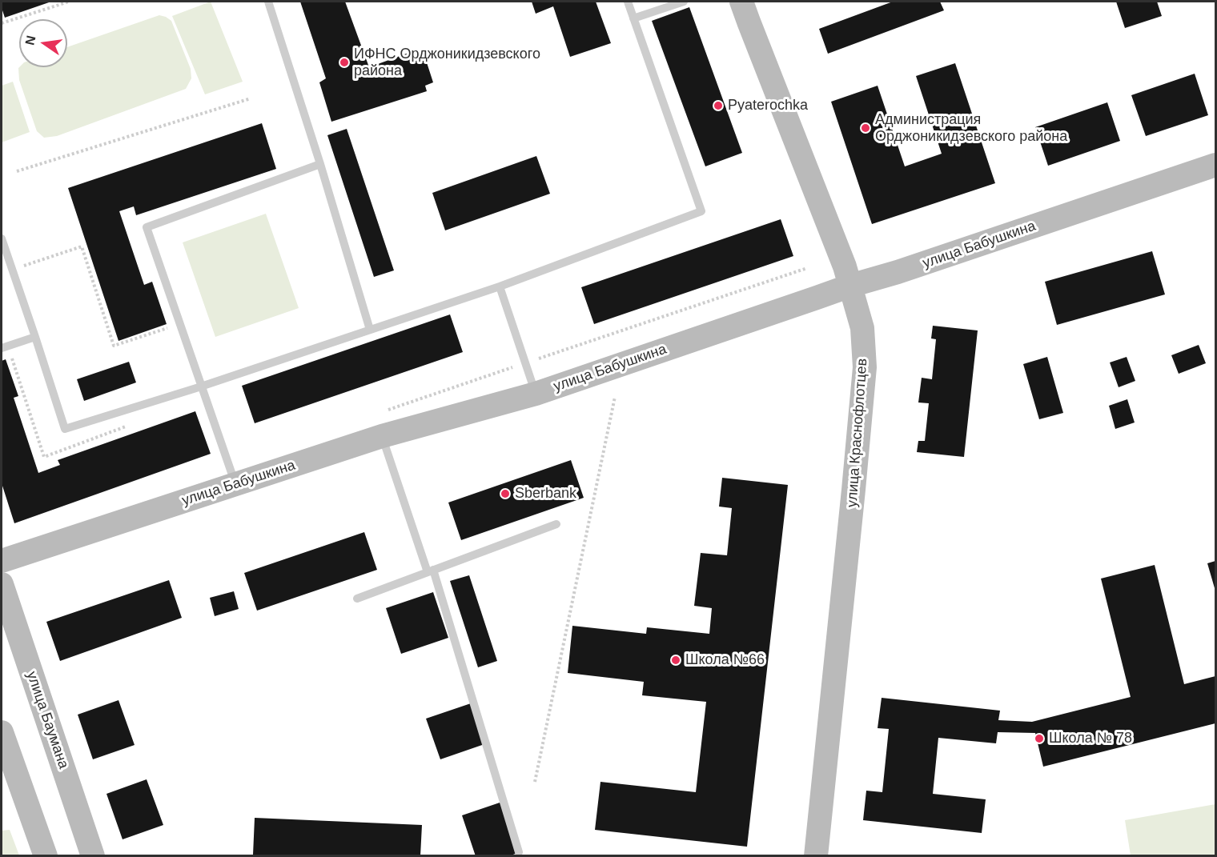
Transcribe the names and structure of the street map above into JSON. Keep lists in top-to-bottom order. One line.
{"streets":{"street":["улица Бабушкина","улица Краснофлотцев","улица Баумана"]},"crossings":[["улица Бабушкина","улица Краснофлотцев"]],"places":["ИФНС Орджоникидзевского района","Pyaterochka","Администрация Орджоникидзевского района","Sberbank","Школа №66","Школа № 78"],"north":"left"}
